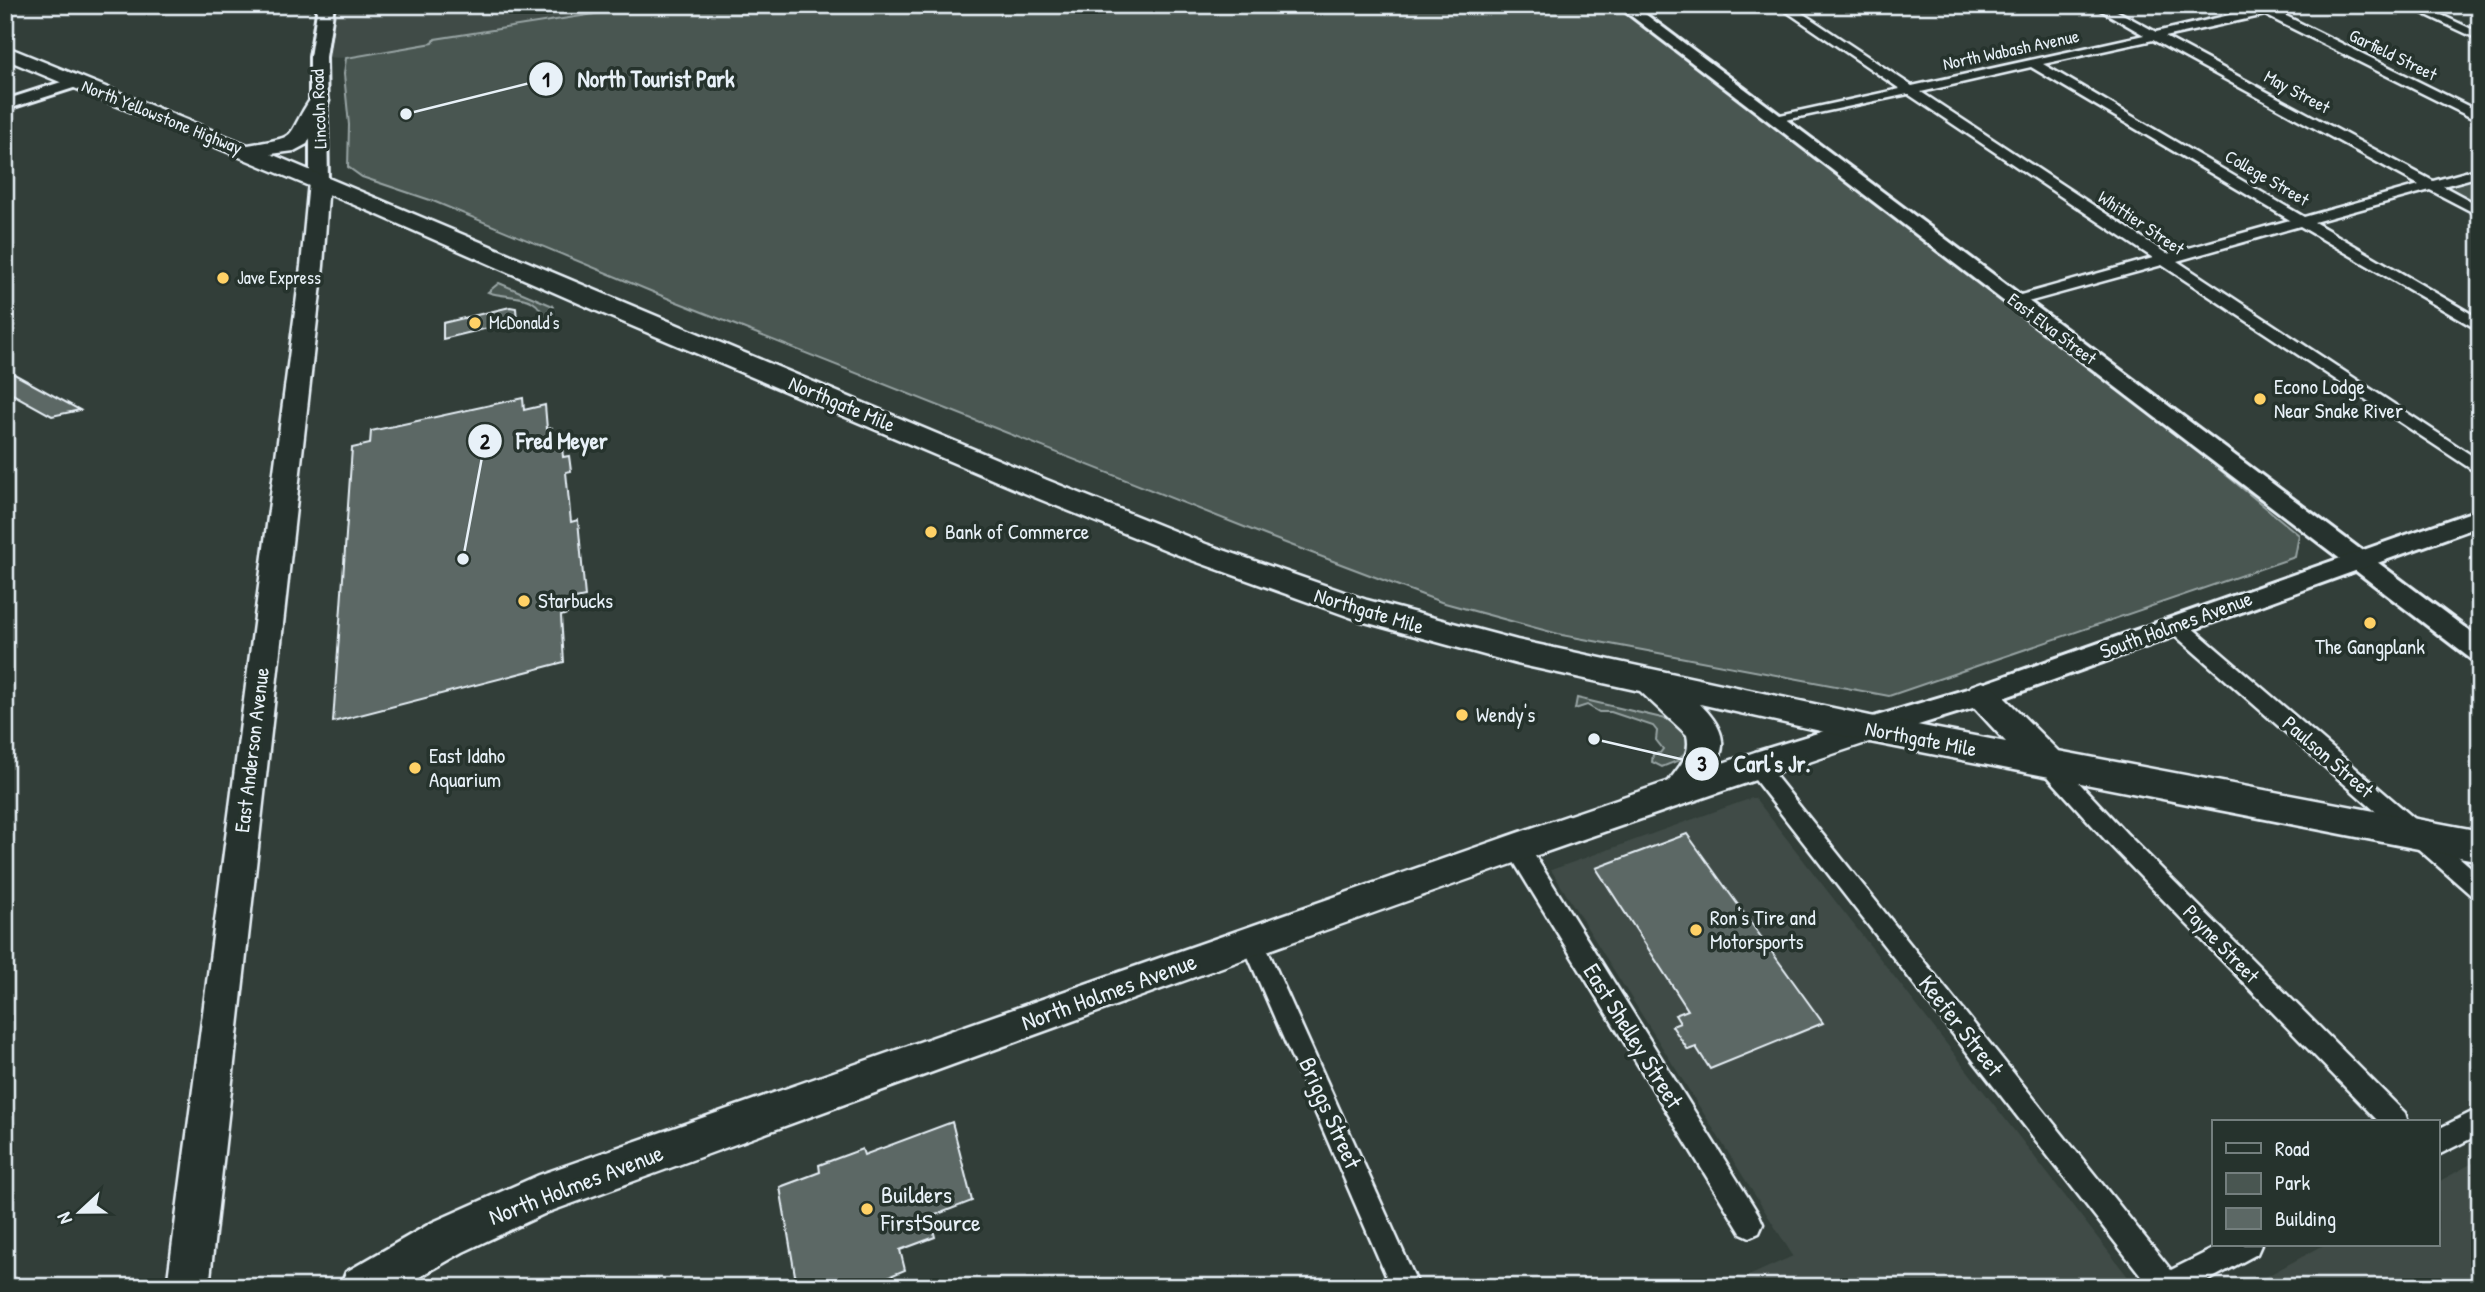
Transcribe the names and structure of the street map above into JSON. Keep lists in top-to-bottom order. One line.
{"streets":{"highway":["North Yellowstone Highway","Northgate Mile"],"main road":["Lincoln Road","South Holmes Avenue","East Anderson Avenue","North Holmes Avenue"],"street":["North Wabash Avenue","Garfield Street","May Street","College Street","Whittier Street","East Elva Street","Paulson Street","Payne Street","Keefer Street","East Shelley Street","Briggs Street"]},"crossings":[["North Wabash Avenue","Garfield Street"],["North Wabash Avenue","May Street"],["North Wabash Avenue","College Street"],["North Wabash Avenue","Whittier Street"],["North Wabash Avenue","East Elva Street"],["Lincoln Road","North Yellowstone Highway"],["Lincoln Road","Northgate Mile"],["Lincoln Road","East Anderson Avenue"],["North Yellowstone Highway","Northgate Mile"],["North Yellowstone Highway","East Anderson Avenue"],["East Elva Street","South Holmes Avenue"],["Northgate Mile","South Holmes Avenue"],["Northgate Mile","East Anderson Avenue"],["Northgate Mile","Paulson Street"],["Northgate Mile","Payne Street"],["Northgate Mile","North Holmes Avenue"],["South Holmes Avenue","Paulson Street"],["South Holmes Avenue","North Holmes Avenue"],["North Holmes Avenue","Keefer Street"],["North Holmes Avenue","East Shelley Street"],["North Holmes Avenue","Briggs Street"]],"places":["North Tourist Park","Jave Express","McDonald's","Econo Lodge Near Snake River","Bank of Commerce","Fred Meyer","Starbucks","The Gangplank","Wendy's","Carl's Jr.","East Idaho Aquarium","Ron's Tire and Motorsports","Builders FirstSource"],"legend":["Road","Park","Building"],"north":"left"}
